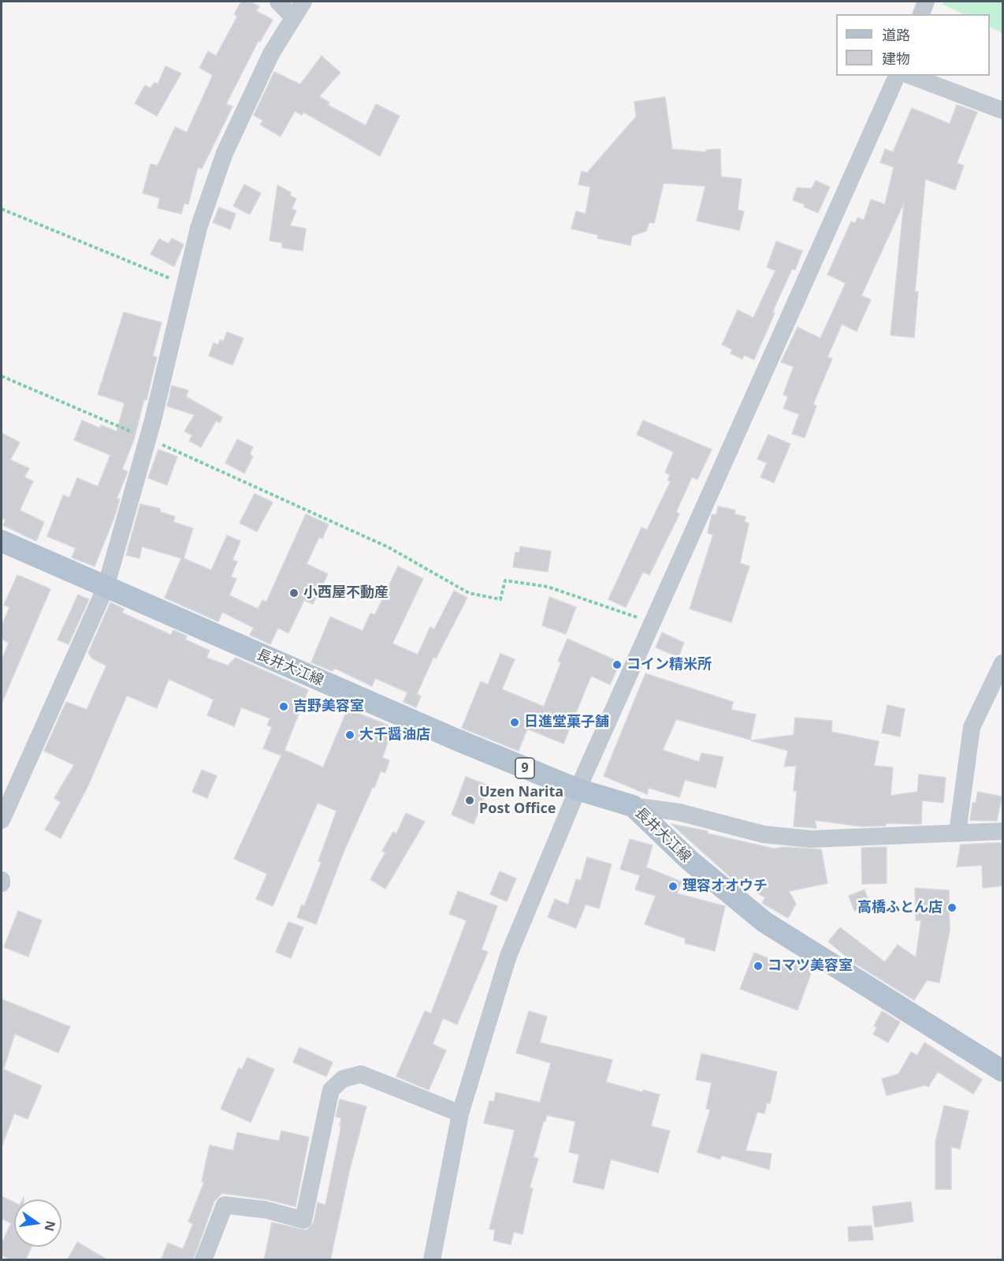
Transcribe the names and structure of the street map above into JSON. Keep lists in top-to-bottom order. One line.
{"streets":{"main road":["長井大江線","9"]},"places":["小西屋不動産","コイン精米所","吉野美容室","日進堂菓子舗","大千醤油店","Uzen Narita Post Office","理容オオウチ","高橋ふとん店","コマツ美容室"],"legend":["道路","建物"],"north":"right"}
